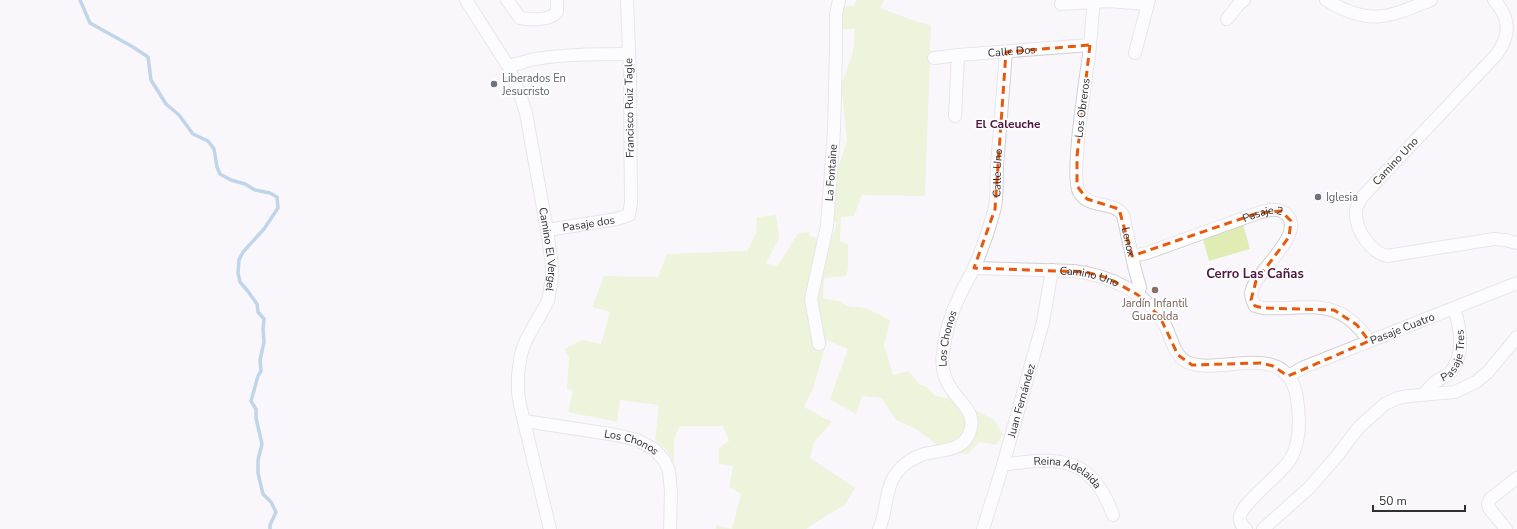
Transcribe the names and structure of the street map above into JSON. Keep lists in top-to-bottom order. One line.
{"streets":{"street":["Calle Dos","Francisco Ruiz Tagle","Los Obreros","Camino Uno","La Fontaine","Calle Uno","Pasaje 2","Pasaje dos","Lenox","Camino El Vergel","Pasaje Cuatro","Los Chonos","Pasaje Tres","Juan Fernández","Reina Adelaida"]},"crossings":[["Calle Dos","Los Obreros"],["Calle Dos","Calle Uno"],["Francisco Ruiz Tagle","Pasaje dos"],["Los Obreros","Lenox"],["Camino Uno","Lenox"],["Camino Uno","Pasaje Cuatro"],["Camino Uno","Juan Fernández"],["Calle Uno","Los Chonos"],["Pasaje 2","Lenox"],["Pasaje 2","Pasaje Cuatro"],["Pasaje dos","Camino El Vergel"],["Camino El Vergel","Los Chonos"],["Pasaje Cuatro","Pasaje Tres"],["Juan Fernández","Reina Adelaida"]],"districts":["El Caleuche","Cerro Las Cañas"],"places":["Liberados En Jesucristo","Iglesia","Jardín Infantil Guacolda"],"scale_bar":"50 m"}
